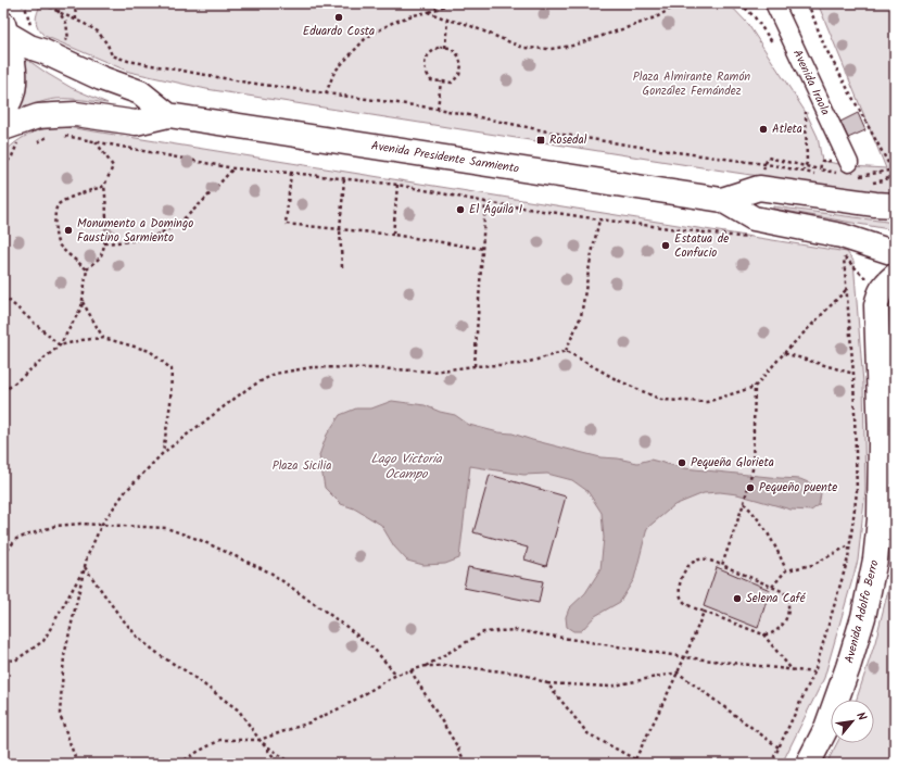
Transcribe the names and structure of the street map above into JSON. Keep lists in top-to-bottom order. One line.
{"streets":{"main road":["Avenida Presidente Sarmiento","Avenida Adolfo Berro"],"street":["Avenida Iraola"]},"water":["Lago Victoria Ocampo"],"parks":["Plaza Almirante Ramón González Fernández","Plaza Sicilia"],"places":{"other":["Eduardo Costa","Atleta","El Águila I","Monumento a Domingo Faustino Sarmiento","Estatua de Confucio","Pequeña Glorieta","Pequeño puente","Selena Café"],"transit":["Rosedal"]},"north":"top right"}
